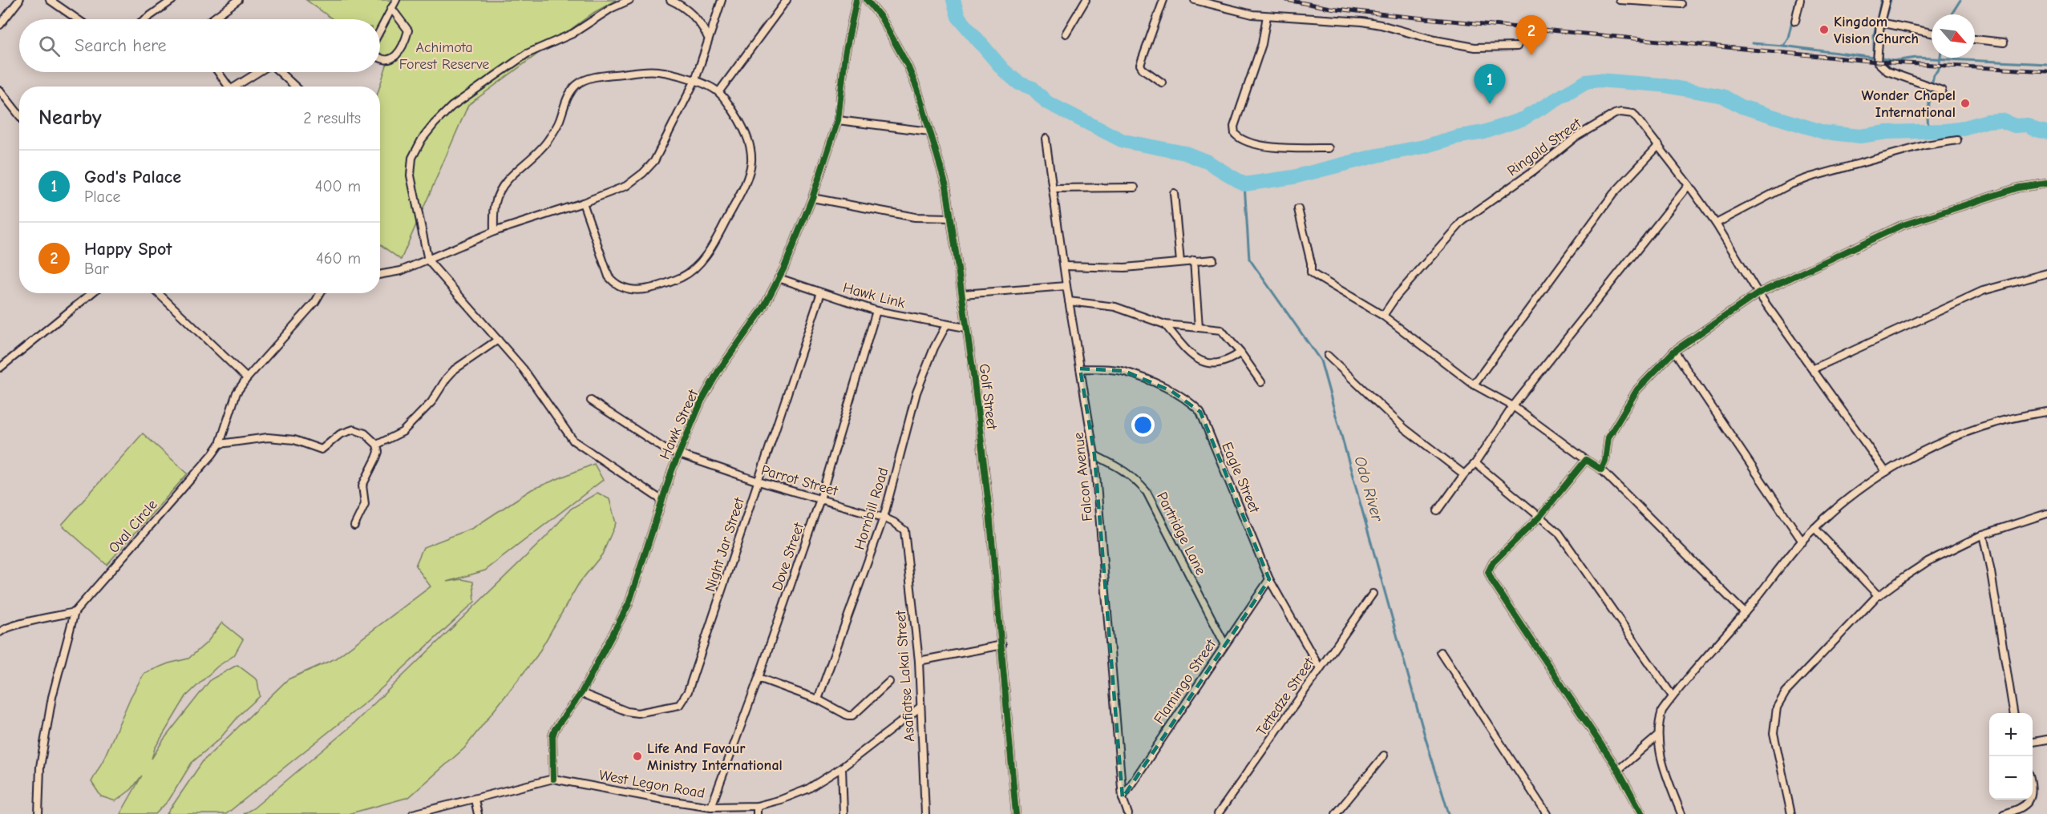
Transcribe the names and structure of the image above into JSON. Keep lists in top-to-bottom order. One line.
{"streets":{"street":["Ringold Street","Hawk Link","Golf Street","Hawk Street","Falcon Avenue","Eagle Street","Parrot Street","Hornbill Road","Oval Circle","Partridge Lane","Night Jar Street","Dove Street","Asafiatse Lakai Street","Flamingo Street","Tettedze Street","West Legon Road"]},"crossings":[["Hawk Link","Golf Street"],["Hawk Link","Hawk Street"],["Hawk Link","Hornbill Road"],["Hawk Link","Night Jar Street"],["Hawk Link","Dove Street"],["Hawk Street","Parrot Street"],["Hawk Street","Night Jar Street"],["Hawk Street","West Legon Road"],["Falcon Avenue","Eagle Street"],["Falcon Avenue","Partridge Lane"],["Falcon Avenue","Flamingo Street"],["Eagle Street","Flamingo Street"],["Eagle Street","Tettedze Street"],["Parrot Street","Hornbill Road"],["Parrot Street","Night Jar Street"],["Parrot Street","Dove Street"],["Parrot Street","Asafiatse Lakai Street"],["Partridge Lane","Flamingo Street"],["Dove Street","West Legon Road"],["Asafiatse Lakai Street","West Legon Road"]],"water":["Odo River"],"parks":["Achimota Forest Reserve"],"places":["Kingdom Vision Church","Wonder Chapel International","Life And Favour Ministry International"],"north":"bottom right","page":{"pins":["2","1"],"search":"Search here","heading":["Nearby","2 results"],"list":[{"mark":"1","name":"God's Palace","note":"Place","value":"400 m"},{"mark":"2","name":"Happy Spot","note":"Bar","value":"460 m"}],"map_buttons":["+","−"]}}
